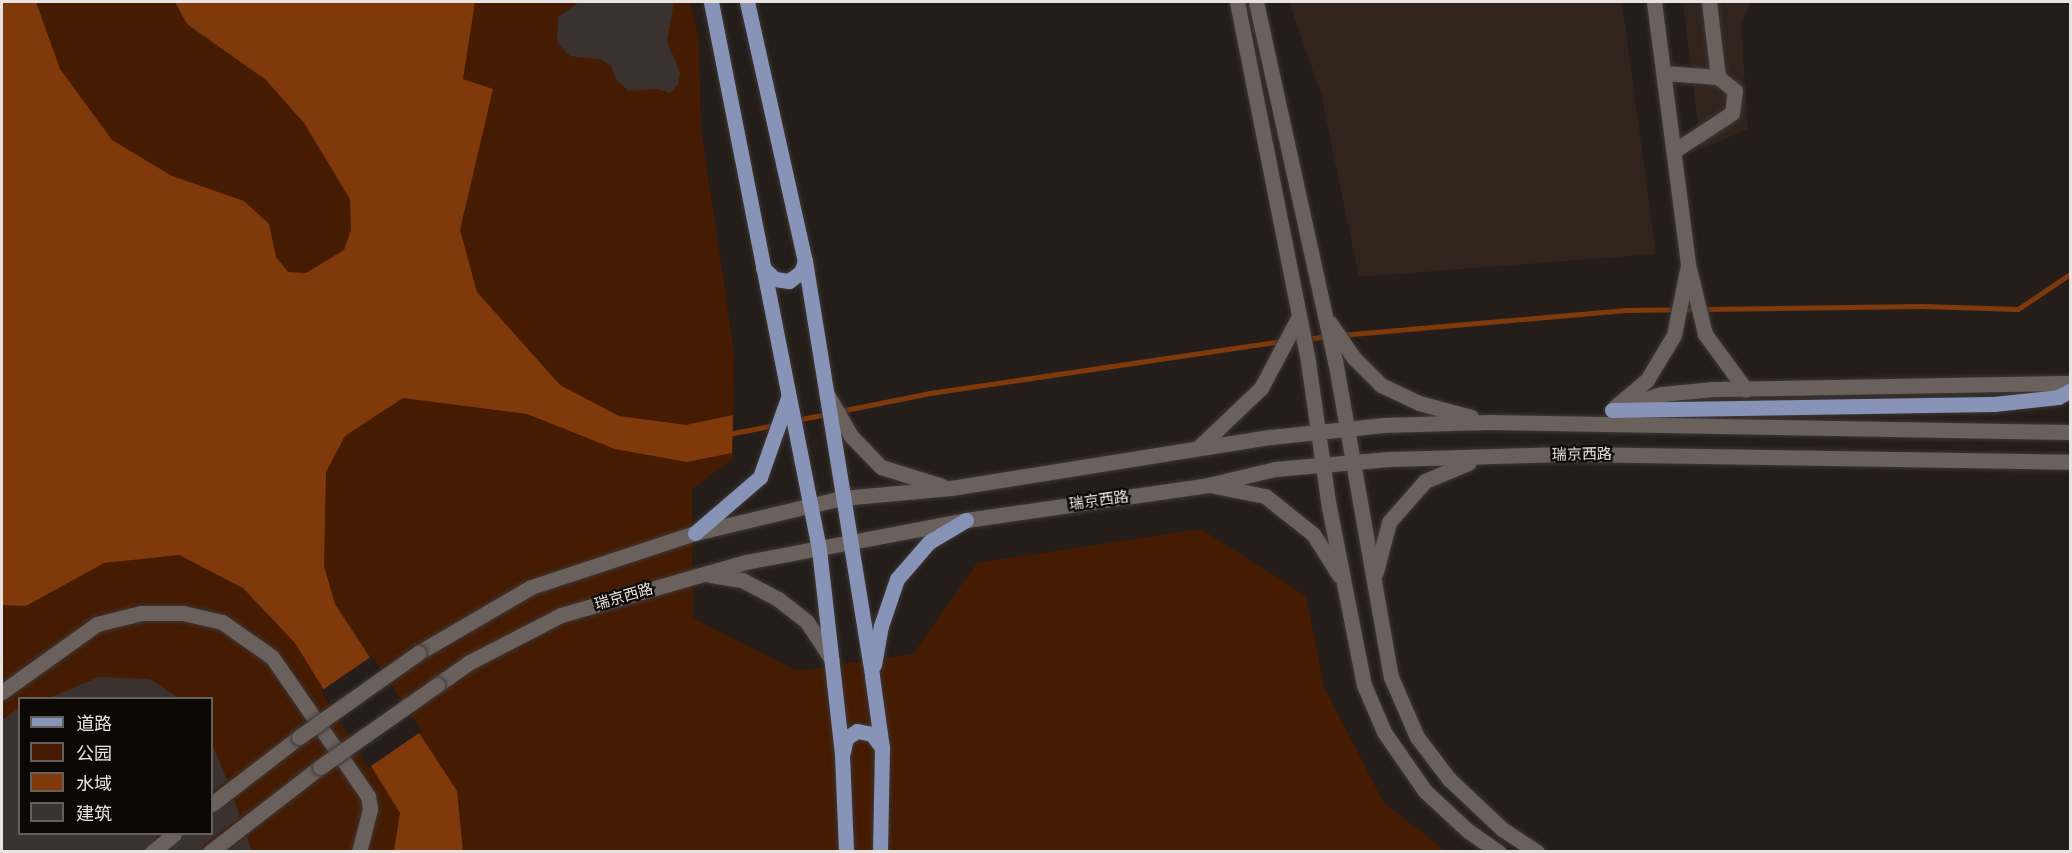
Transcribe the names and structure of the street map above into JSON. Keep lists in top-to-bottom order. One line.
{"streets":{"street":["瑞京西路"]},"legend":["道路","公园","水域","建筑"]}
